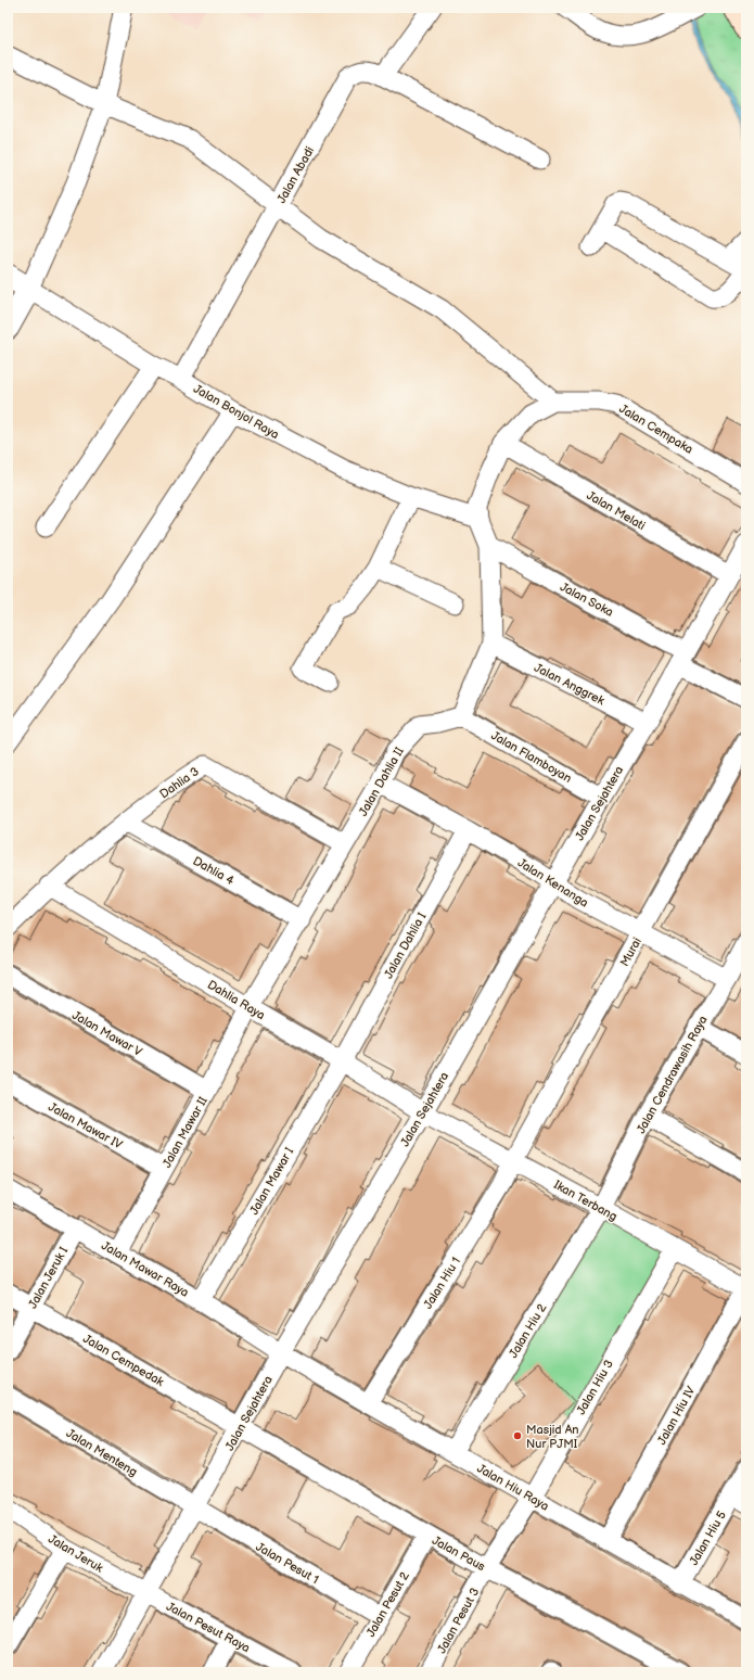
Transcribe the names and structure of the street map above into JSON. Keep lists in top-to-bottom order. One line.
{"streets":{"street":["Jalan Abadi","Jalan Bonjol Raya","Jalan Cempaka","Jalan Melati","Jalan Soka","Jalan Anggrek","Jalan Flamboyan","Jalan Dahlia II","Dahlia 3","Jalan Sejahtera","Dahlia 4","Jalan Kenanga","Jalan Dahlia I","Murai","Dahlia Raya","Jalan Mawar V","Jalan Cendrawasih Raya","Jalan Mawar IV","Jalan Mawar II","Jalan Mawar I","Ikan Terbang","Jalan Mawar Raya","Jalan Jeruk I","Jalan Hiu 1","Jalan Hiu 2","Jalan Cempedak","Jalan Hiu 3","Jalan Hiu IV","Jalan Menteng","Jalan Hiu Raya","Jalan Hiu 5","Jalan Jeruk","Jalan Paus","Jalan Pesut 1","Jalan Pesut 2","Jalan Pesut 3","Jalan Pesut Raya"]},"crossings":[["Jalan Abadi","Jalan Bonjol Raya"],["Jalan Bonjol Raya","Jalan Cempaka"],["Jalan Cempaka","Jalan Melati"],["Jalan Cempaka","Jalan Soka"],["Jalan Melati","Jalan Sejahtera"],["Jalan Soka","Jalan Sejahtera"],["Jalan Anggrek","Jalan Sejahtera"],["Jalan Flamboyan","Jalan Dahlia II"],["Jalan Flamboyan","Jalan Sejahtera"],["Jalan Dahlia II","Dahlia 3"],["Jalan Dahlia II","Dahlia 4"],["Jalan Dahlia II","Jalan Kenanga"],["Jalan Dahlia II","Dahlia Raya"],["Jalan Dahlia II","Jalan Mawar II"],["Dahlia 3","Dahlia 4"],["Dahlia 3","Dahlia Raya"],["Jalan Sejahtera","Jalan Kenanga"],["Jalan Sejahtera","Dahlia Raya"],["Jalan Sejahtera","Ikan Terbang"],["Jalan Sejahtera","Jalan Mawar Raya"],["Jalan Sejahtera","Jalan Cempedak"],["Jalan Sejahtera","Jalan Menteng"],["Jalan Sejahtera","Jalan Hiu Raya"],["Jalan Sejahtera","Jalan Jeruk"],["Jalan Sejahtera","Jalan Paus"],["Jalan Sejahtera","Jalan Pesut 1"],["Jalan Sejahtera","Jalan Pesut Raya"],["Jalan Kenanga","Jalan Dahlia I"],["Jalan Kenanga","Murai"],["Jalan Kenanga","Jalan Cendrawasih Raya"],["Jalan Dahlia I","Dahlia Raya"],["Jalan Dahlia I","Jalan Mawar I"],["Murai","Ikan Terbang"],["Murai","Jalan Hiu 1"],["Dahlia Raya","Jalan Mawar II"],["Dahlia Raya","Jalan Mawar I"],["Dahlia Raya","Ikan Terbang"],["Jalan Mawar V","Jalan Mawar II"],["Jalan Cendrawasih Raya","Ikan Terbang"],["Jalan Cendrawasih Raya","Jalan Hiu 2"],["Jalan Mawar IV","Jalan Mawar II"],["Jalan Mawar II","Jalan Mawar Raya"],["Jalan Mawar I","Jalan Mawar Raya"],["Ikan Terbang","Jalan Hiu 1"],["Ikan Terbang","Jalan Hiu 2"],["Ikan Terbang","Jalan Hiu 3"],["Ikan Terbang","Jalan Hiu IV"],["Jalan Mawar Raya","Jalan Jeruk I"],["Jalan Mawar Raya","Jalan Hiu Raya"],["Jalan Jeruk I","Jalan Cempedak"],["Jalan Hiu 1","Jalan Hiu Raya"],["Jalan Hiu 2","Jalan Hiu Raya"],["Jalan Cempedak","Jalan Paus"],["Jalan Hiu 3","Jalan Hiu Raya"],["Jalan Hiu 3","Jalan Paus"],["Jalan Hiu 3","Jalan Pesut 3"],["Jalan Hiu IV","Jalan Hiu Raya"],["Jalan Menteng","Jalan Pesut 1"],["Jalan Hiu Raya","Jalan Hiu 5"],["Jalan Jeruk","Jalan Pesut Raya"],["Jalan Paus","Jalan Pesut 2"],["Jalan Paus","Jalan Pesut 3"],["Jalan Pesut 1","Jalan Pesut 2"]],"places":["Masjid An Nur PJMI"]}
